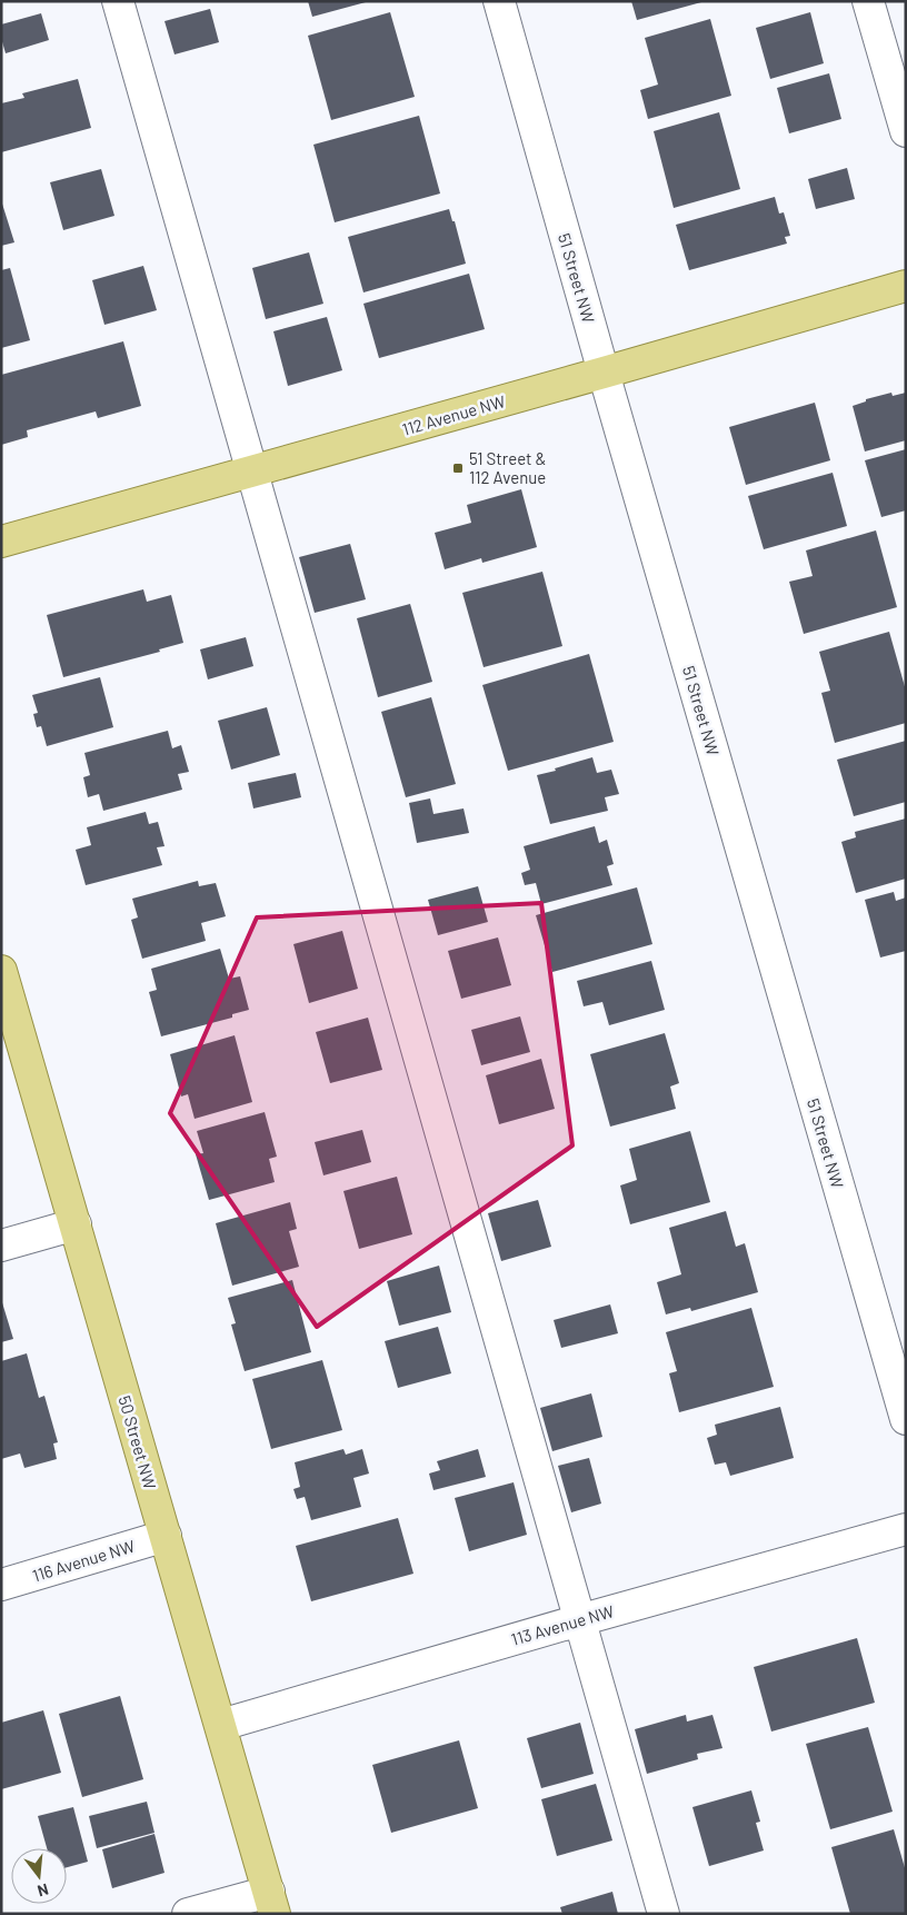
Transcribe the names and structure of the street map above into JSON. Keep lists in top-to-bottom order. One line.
{"streets":{"main road":["112 Avenue NW","50 Street NW"],"street":["51 Street NW","116 Avenue NW","113 Avenue NW"]},"crossings":[["51 Street NW","112 Avenue NW"],["50 Street NW","116 Avenue NW"],["50 Street NW","113 Avenue NW"]],"places":{"transit":["51 Street & 112 Avenue"]},"north":"bottom"}
